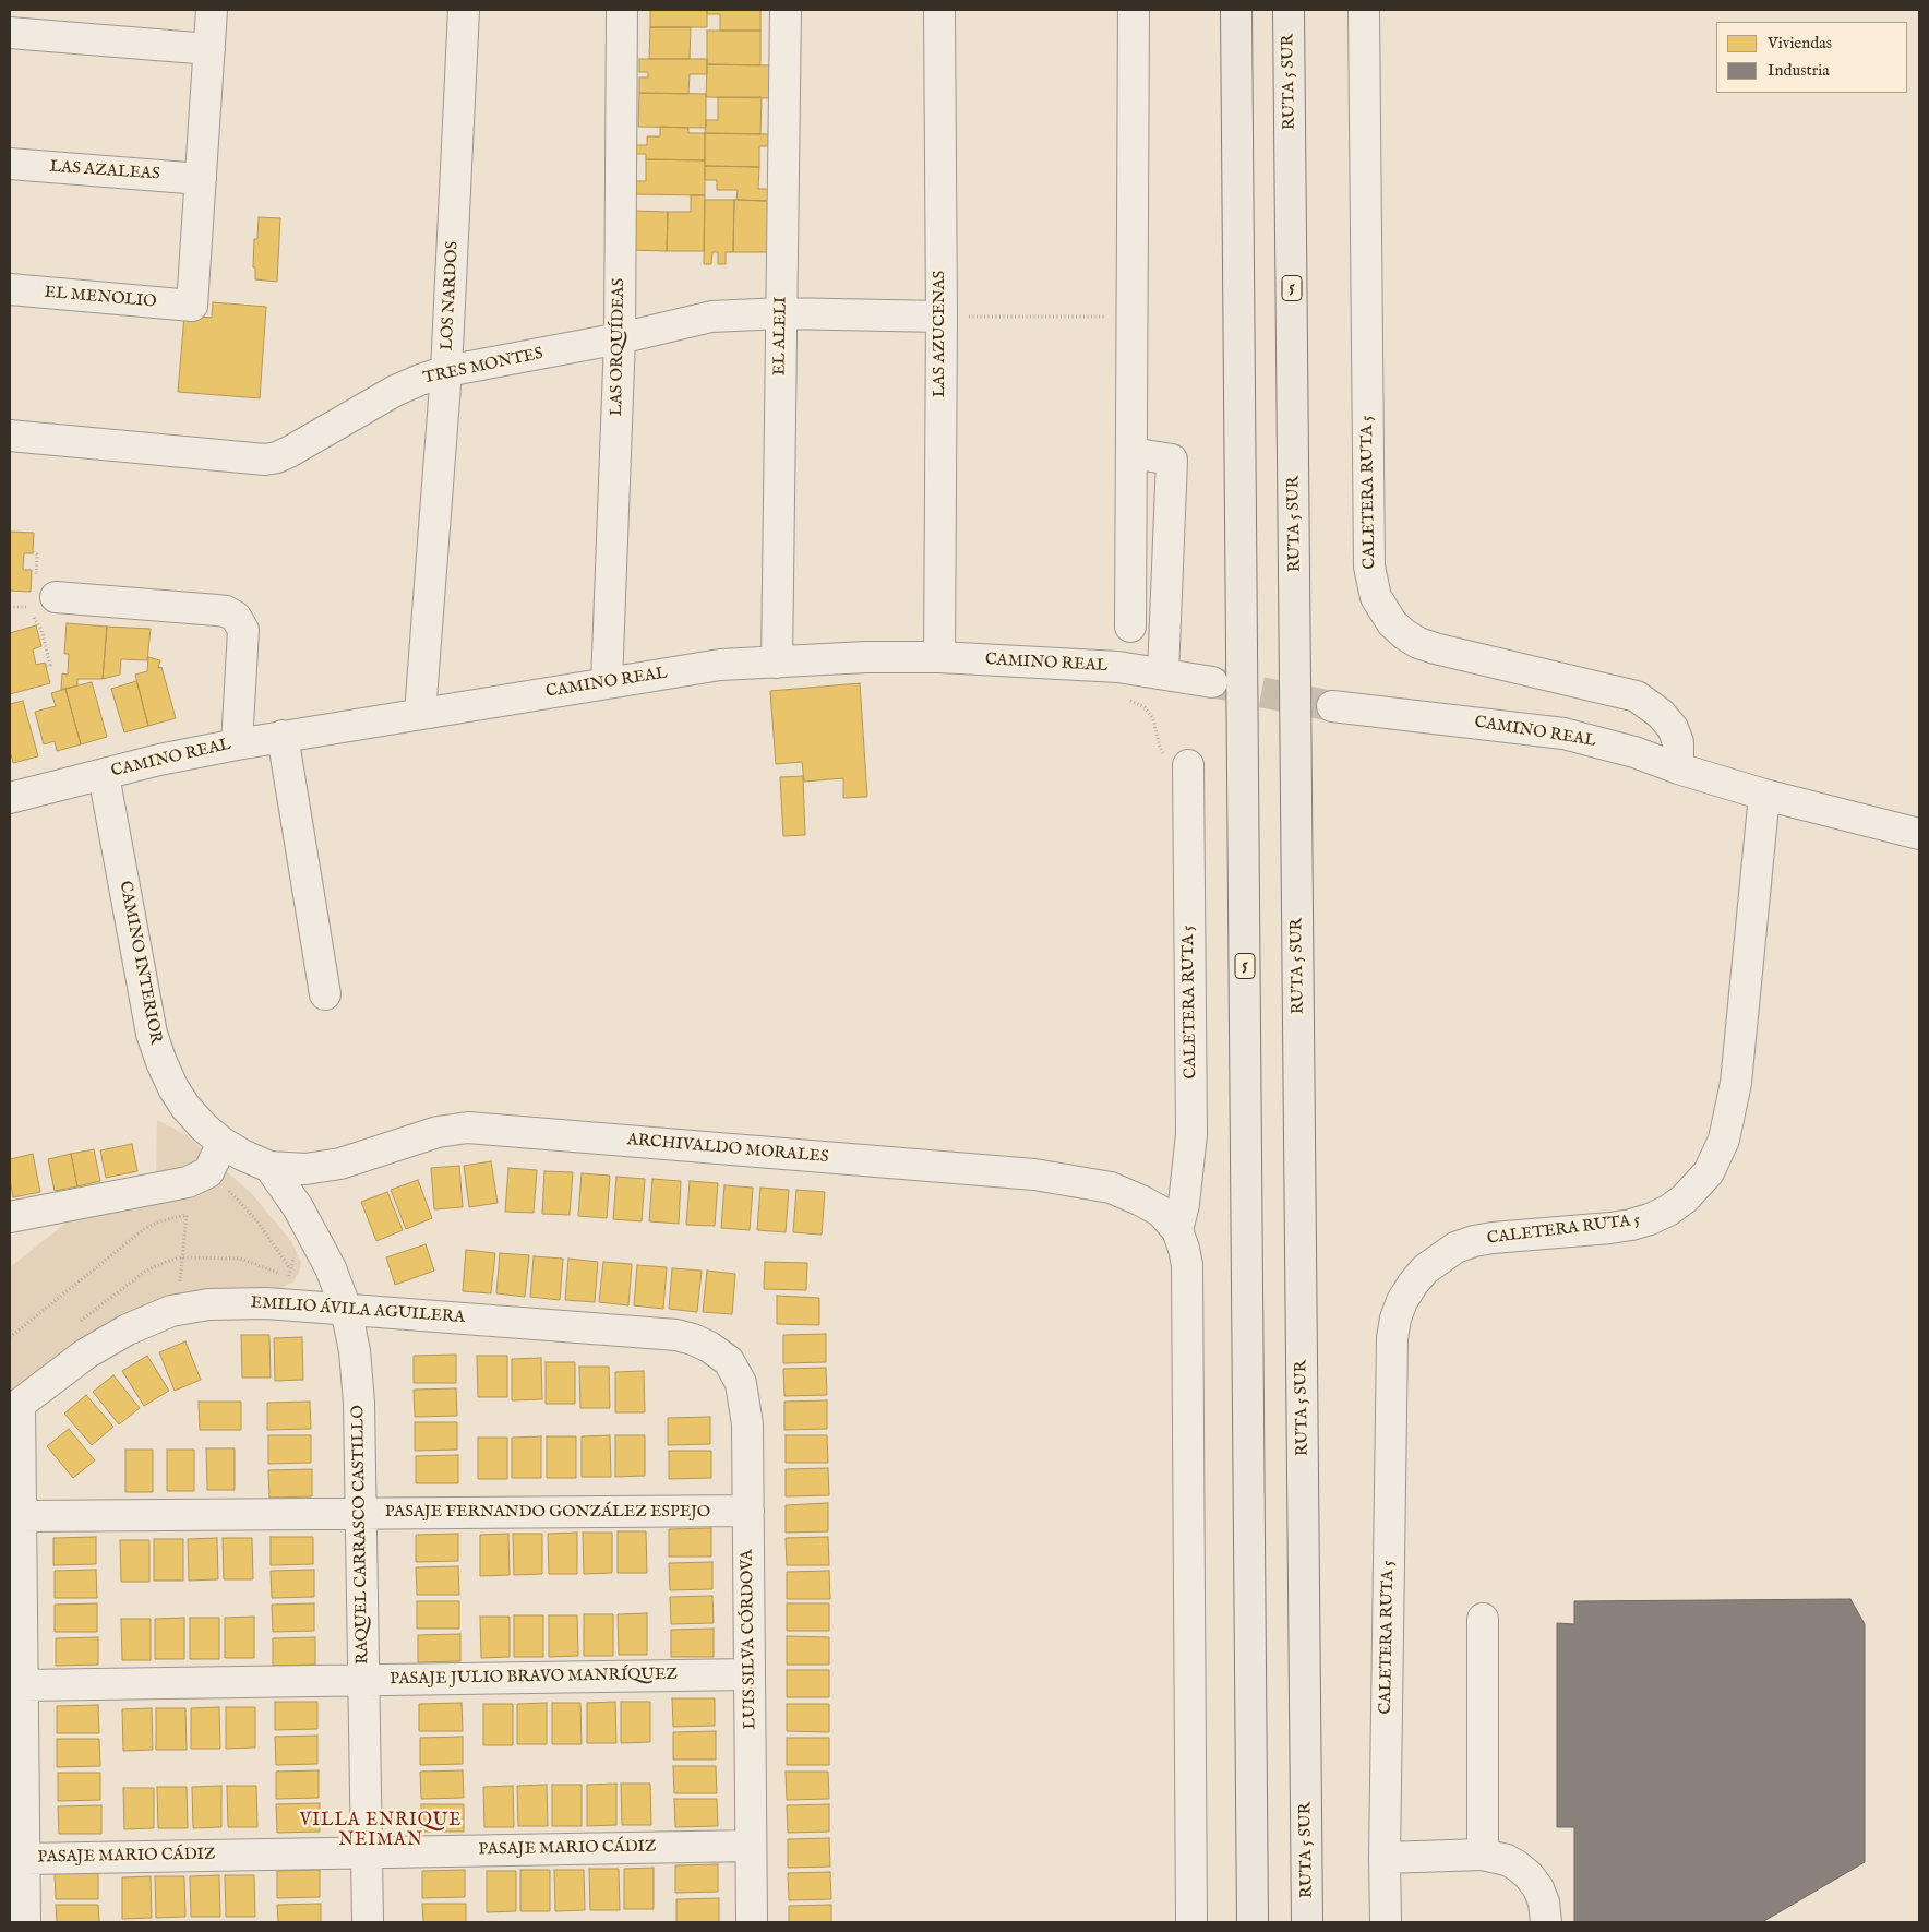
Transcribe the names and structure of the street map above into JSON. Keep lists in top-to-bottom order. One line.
{"streets":{"highway":["RUTA 5 SUR","5"],"street":["LAS AZALEAS","LOS NARDOS","EL MENOLIO","LAS AZUCENAS","EL ALELI","LAS ORQUÍDEAS","TRES MONTES","CALETERA RUTA 5","CAMINO REAL","CAMINO INTERIOR","ARCHIVALDO MORALES","EMILIO ÁVILA AGUILERA","PASAJE FERNANDO GONZÁLEZ ESPEJO","RAQUEL CARRASCO CASTILLO","LUIS SILVA CÓRDOVA","PASAJE JULIO BRAVO MANRÍQUEZ","PASAJE MARIO CÁDIZ"]},"crossings":[["LAS AZALEAS","EL MENOLIO"],["LOS NARDOS","TRES MONTES"],["LOS NARDOS","CAMINO REAL"],["LAS AZUCENAS","TRES MONTES"],["LAS AZUCENAS","CAMINO REAL"],["EL ALELI","TRES MONTES"],["EL ALELI","CAMINO REAL"],["LAS ORQUÍDEAS","TRES MONTES"],["LAS ORQUÍDEAS","CAMINO REAL"],["CALETERA RUTA 5","CAMINO REAL"],["CALETERA RUTA 5","ARCHIVALDO MORALES"],["CAMINO REAL","CAMINO INTERIOR"],["CAMINO INTERIOR","ARCHIVALDO MORALES"],["CAMINO INTERIOR","RAQUEL CARRASCO CASTILLO"],["ARCHIVALDO MORALES","RAQUEL CARRASCO CASTILLO"],["EMILIO ÁVILA AGUILERA","RAQUEL CARRASCO CASTILLO"],["EMILIO ÁVILA AGUILERA","LUIS SILVA CÓRDOVA"],["PASAJE FERNANDO GONZÁLEZ ESPEJO","RAQUEL CARRASCO CASTILLO"],["PASAJE FERNANDO GONZÁLEZ ESPEJO","LUIS SILVA CÓRDOVA"],["RAQUEL CARRASCO CASTILLO","PASAJE JULIO BRAVO MANRÍQUEZ"],["RAQUEL CARRASCO CASTILLO","PASAJE MARIO CÁDIZ"],["LUIS SILVA CÓRDOVA","PASAJE JULIO BRAVO MANRÍQUEZ"],["LUIS SILVA CÓRDOVA","PASAJE MARIO CÁDIZ"]],"districts":["VILLA ENRIQUE NEIMAN"],"legend":["Viviendas","Industria"]}
